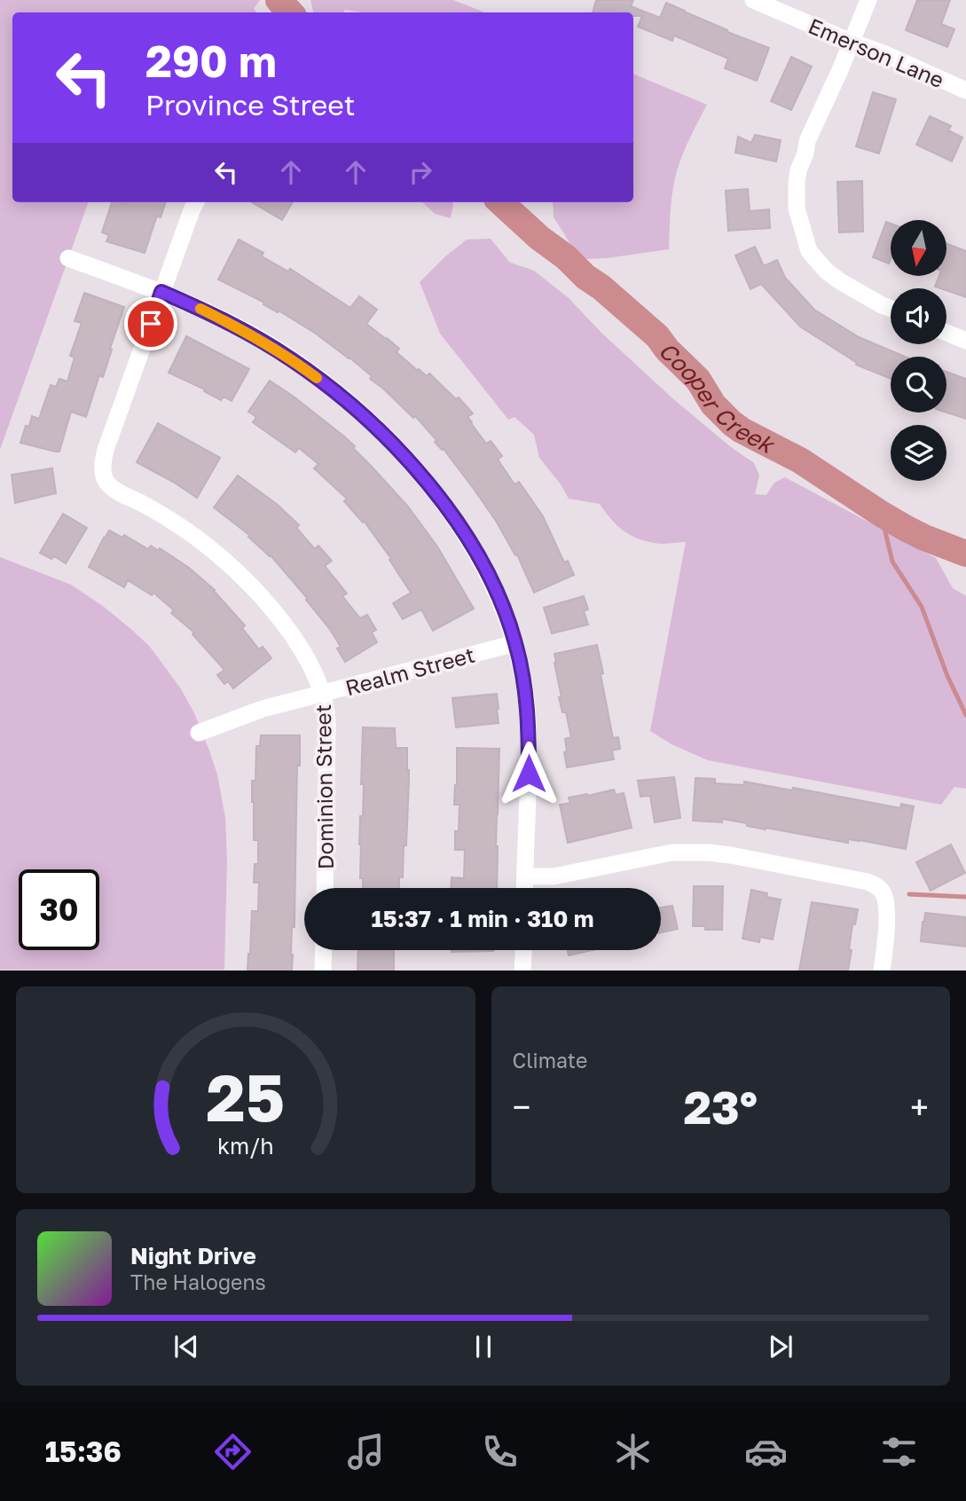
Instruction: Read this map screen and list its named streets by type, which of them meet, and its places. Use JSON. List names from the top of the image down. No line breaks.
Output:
{"streets":{"street":["Emerson Lane","Realm Street","Dominion Street"]},"crossings":[["Realm Street","Dominion Street"]],"water":["Cooper Creek"],"north":"bottom","page":{"turn":["290 m","Province Street"],"limit":"30","trip":"15:37 · 1 min · 310 m","tile":"Climate","heat":["−","23°","+"],"song":["Night Drive","The Halogens"],"tabs":"15:36","gauge":["25","km/h"]}}
